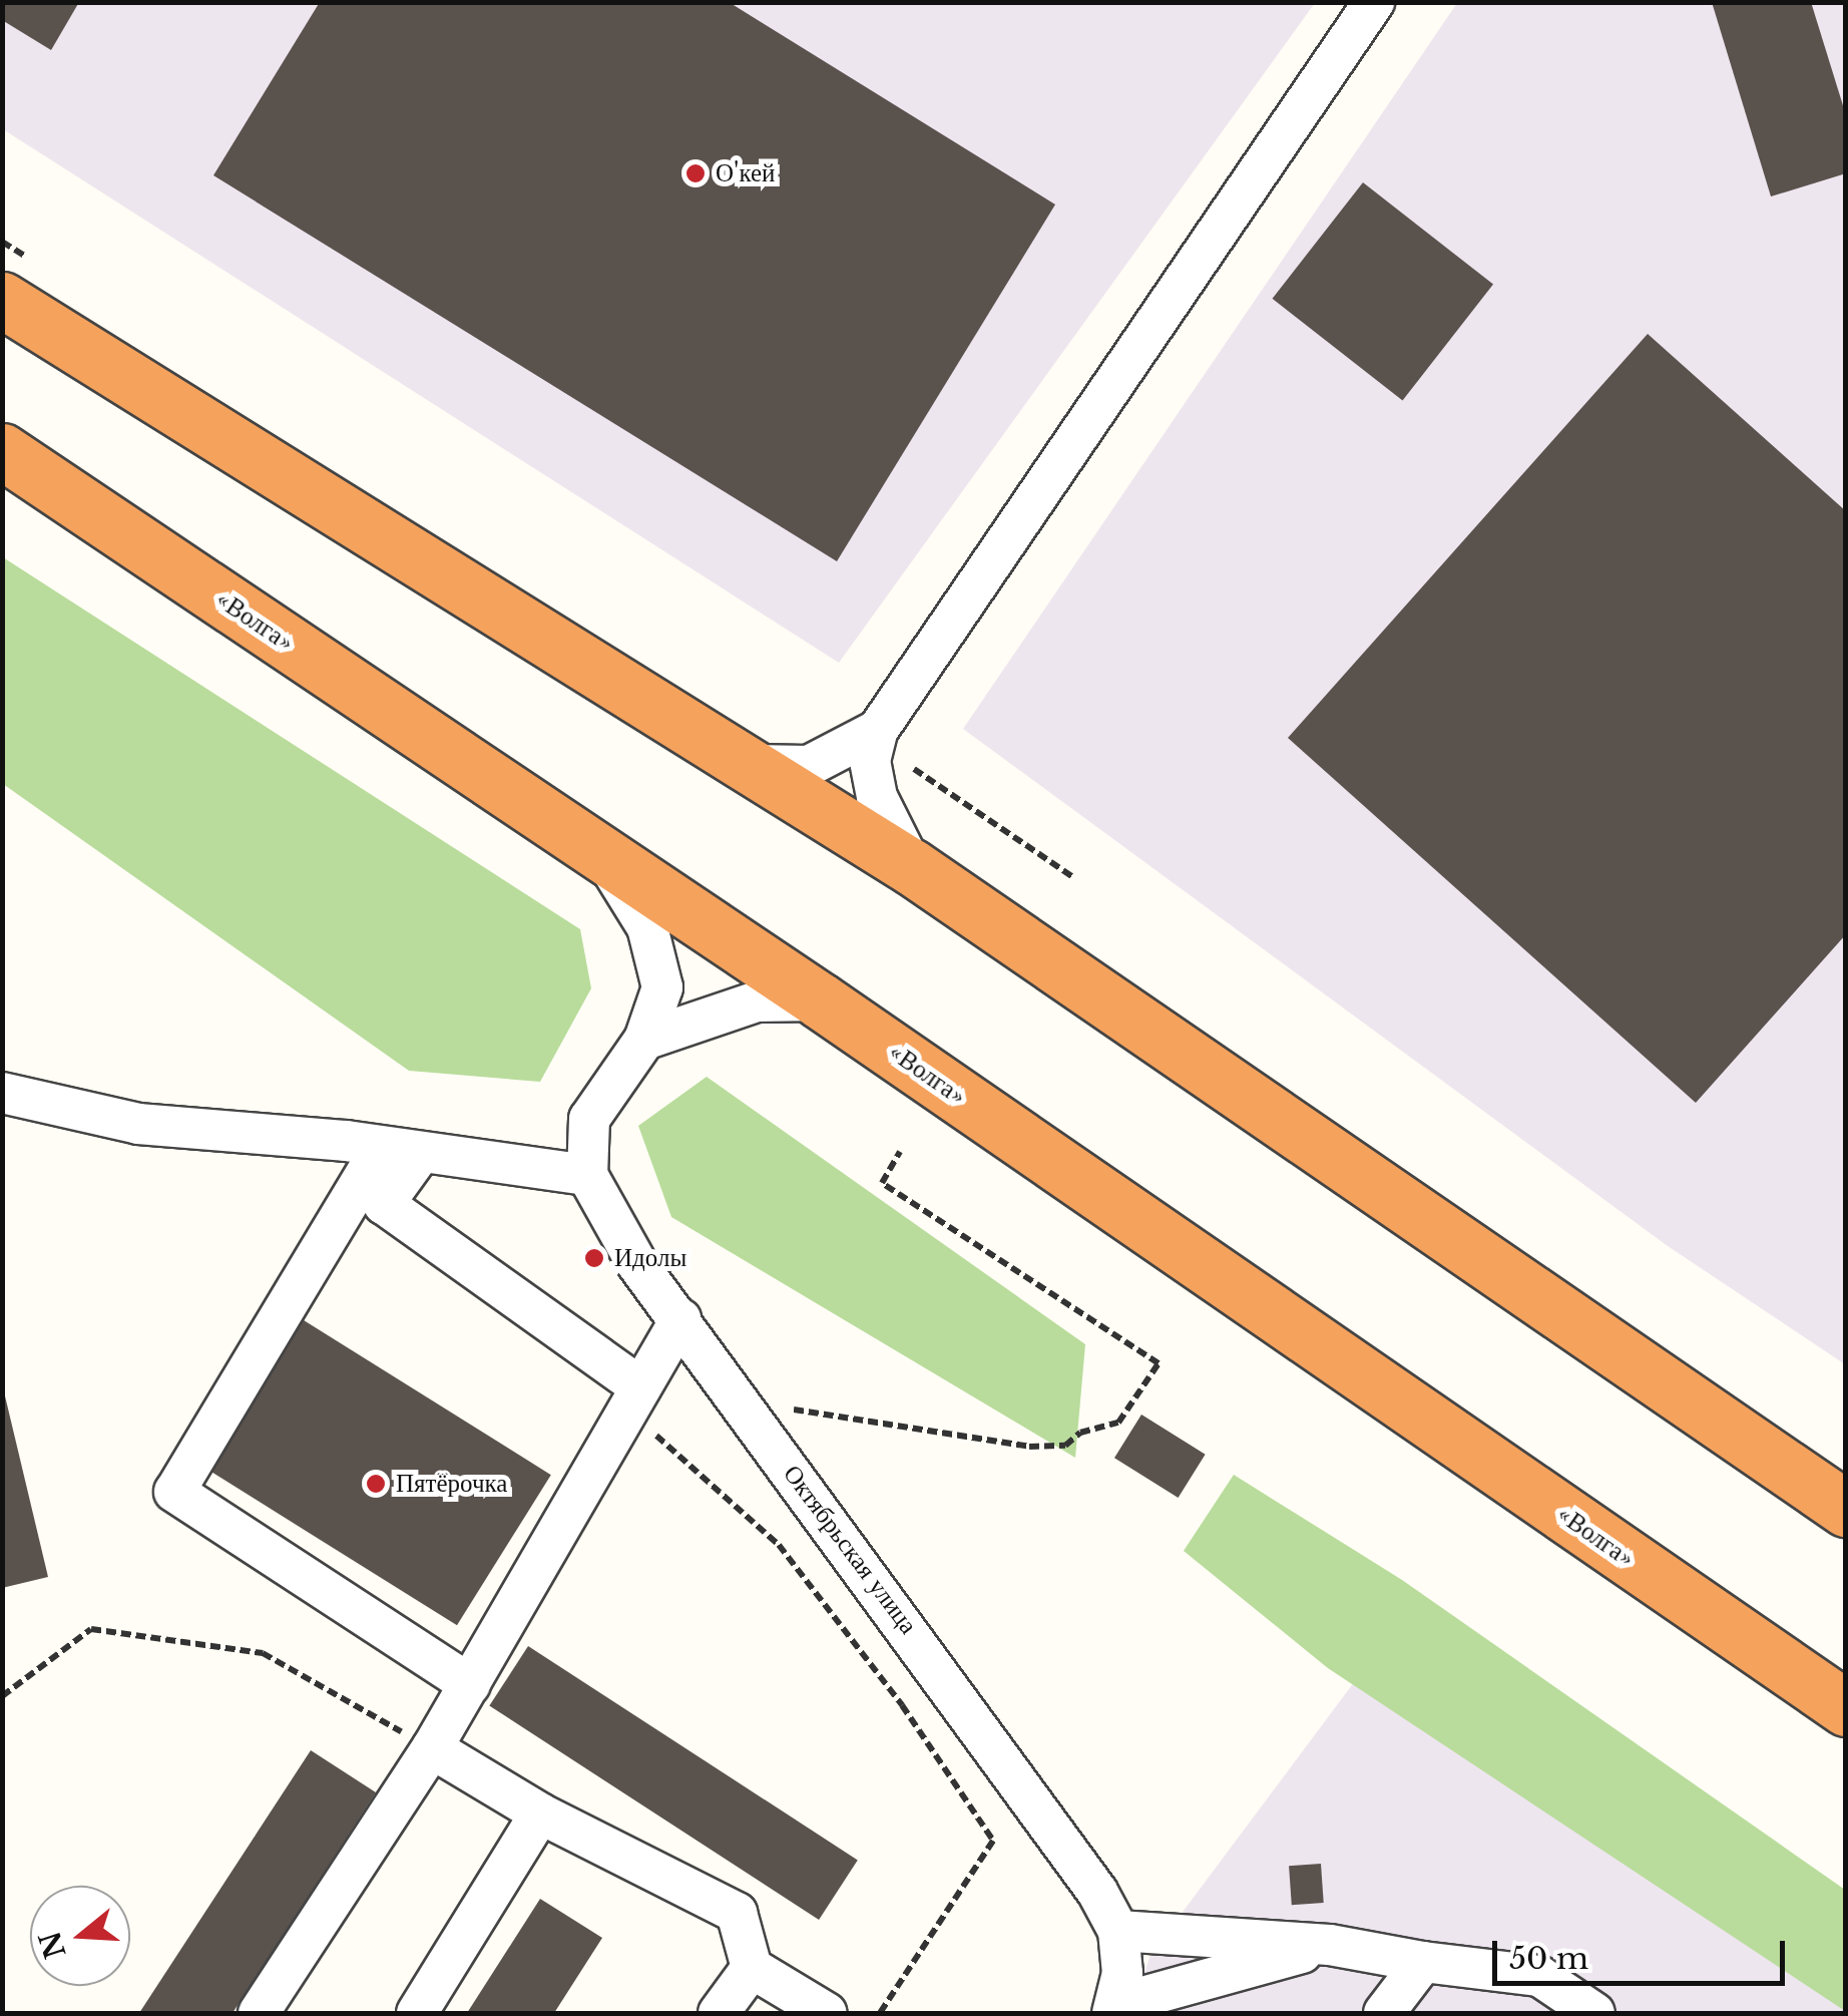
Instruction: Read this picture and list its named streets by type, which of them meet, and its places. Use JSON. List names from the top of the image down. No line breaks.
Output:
{"streets":{"highway":["«Волга»"],"street":["Октябрьская улица"]},"places":["О'кей","Идолы","Пятёрочка"],"scale_bar":"50 m","north":"left"}
